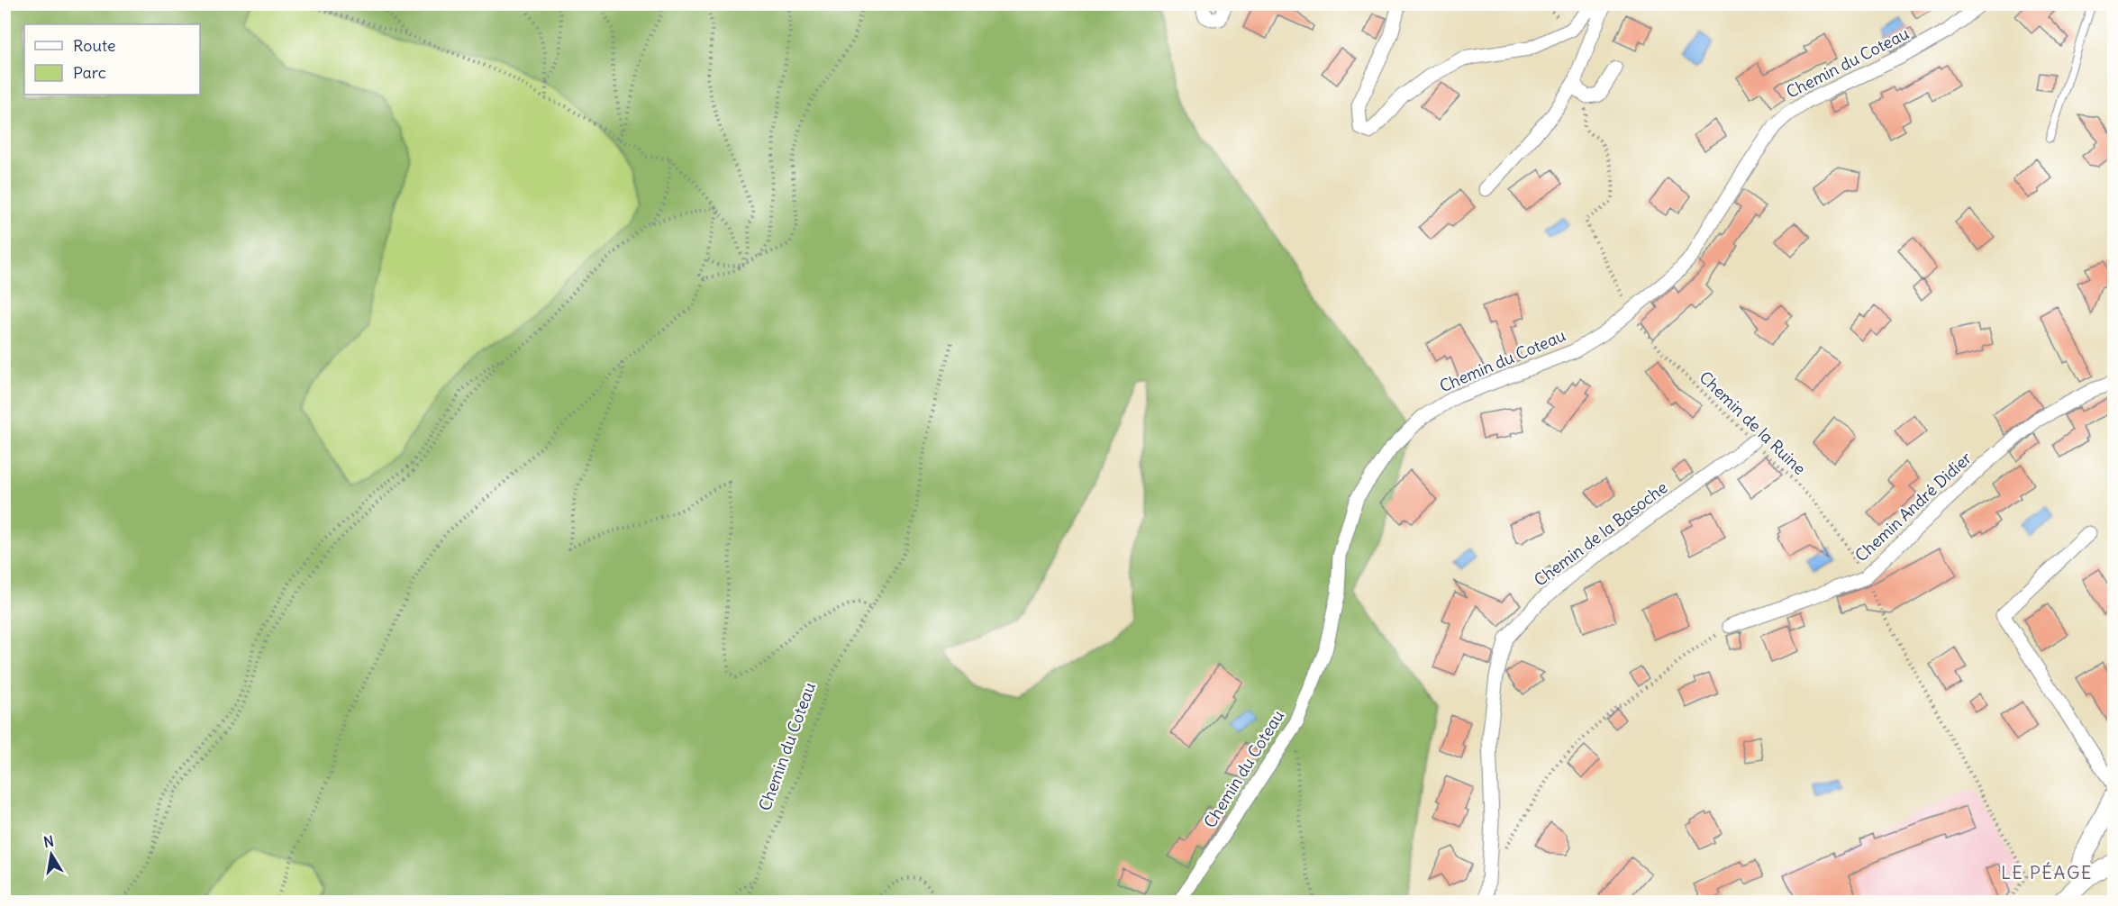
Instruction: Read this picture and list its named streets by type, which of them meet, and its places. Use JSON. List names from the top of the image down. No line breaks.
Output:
{"streets":{"street":["Chemin du Coteau","Chemin André Didier","Chemin de la Basoche"],"path":["Chemin de la Ruine"]},"crossings":[["Chemin du Coteau","Chemin de la Ruine"],["Chemin de la Ruine","Chemin André Didier"],["Chemin de la Ruine","Chemin de la Basoche"]],"districts":["LE PÉAGE"],"legend":["Route","Parc"],"north":"top"}
